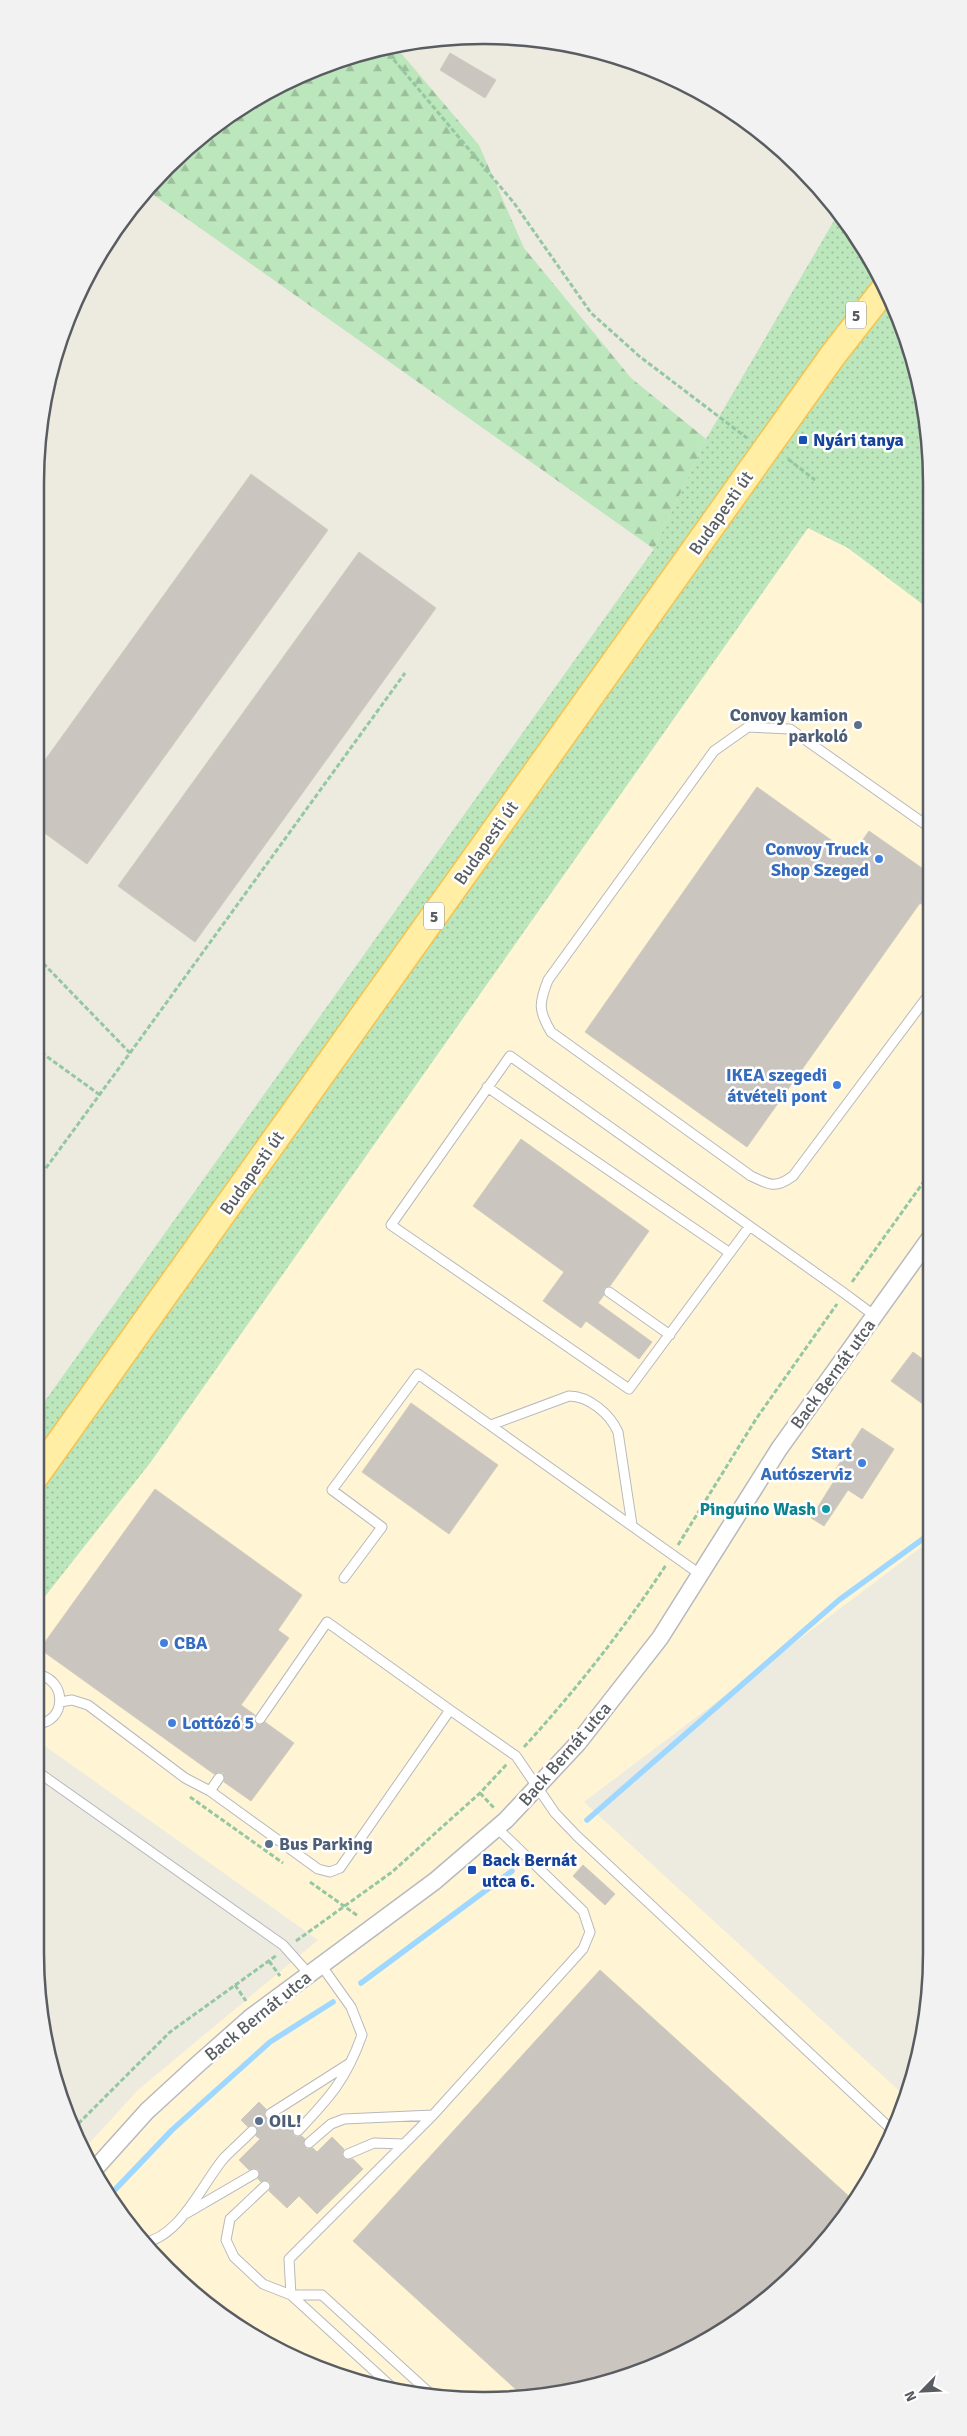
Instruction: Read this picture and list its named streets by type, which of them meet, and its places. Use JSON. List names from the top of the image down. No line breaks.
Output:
{"streets":{"main road":["5","Budapesti út"],"street":["Back Bernát utca"]},"places":{"transit":["Nyári tanya","Back Bernát utca 6."],"other":["Convoy kamion parkoló","Convoy Truck Shop Szeged","IKEA szegedi átvételi pont","Start Autószerviz","Pinguino Wash","CBA","Lottózó 5","Bus Parking","OIL!"]},"north":"bottom left"}
